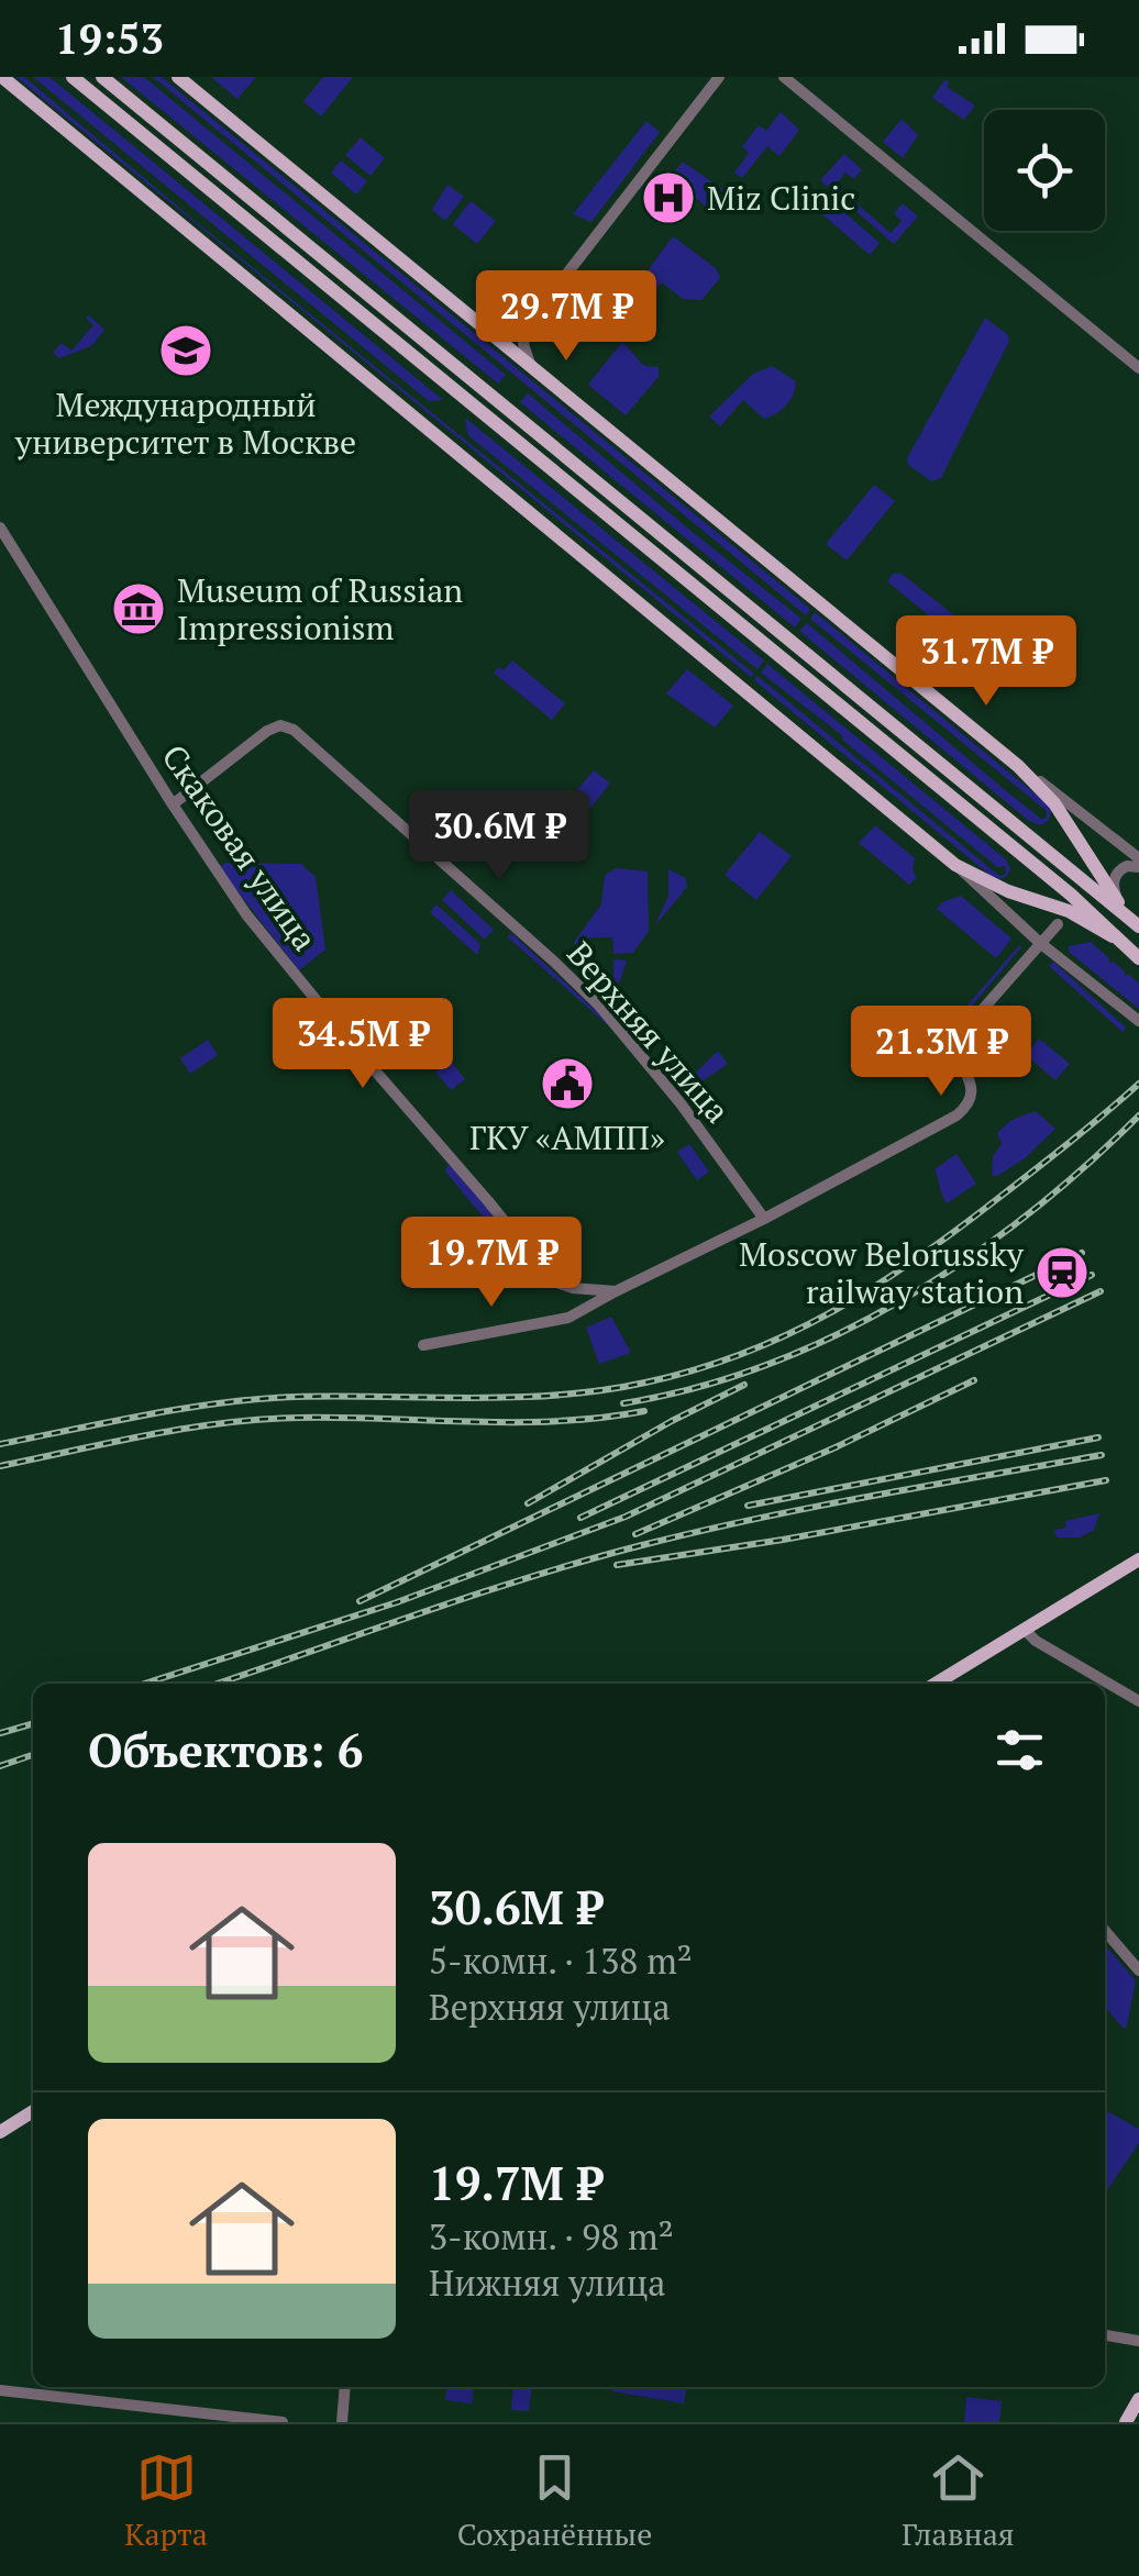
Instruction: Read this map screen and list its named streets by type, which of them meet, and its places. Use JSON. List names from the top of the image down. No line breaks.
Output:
{"streets":{"street":["Скаковая улица","Верхняя улица"]},"crossings":[["Скаковая улица","Верхняя улица"]],"places":{"hospital":["Miz Clinic"],"school or university":["Международный университет в Москве"],"museum":["Museum of Russian Impressionism"],"public building":["ГКУ «АМПП»"],"station":["Moscow Belorussky railway station"]},"page":{"status":"19:53","price":["29.7M ₽","31.7M ₽","30.6M ₽","34.5M ₽","21.3M ₽","19.7M ₽"],"heading":"Объектов: 6","list":[{"name":"30.6M ₽","note":"5-комн. · 138 m² · Верхняя улица"},{"name":"19.7M ₽","note":"3-комн. · 98 m² · Нижняя улица"}],"tabs":["Карта","Сохранённые","Главная"]}}
